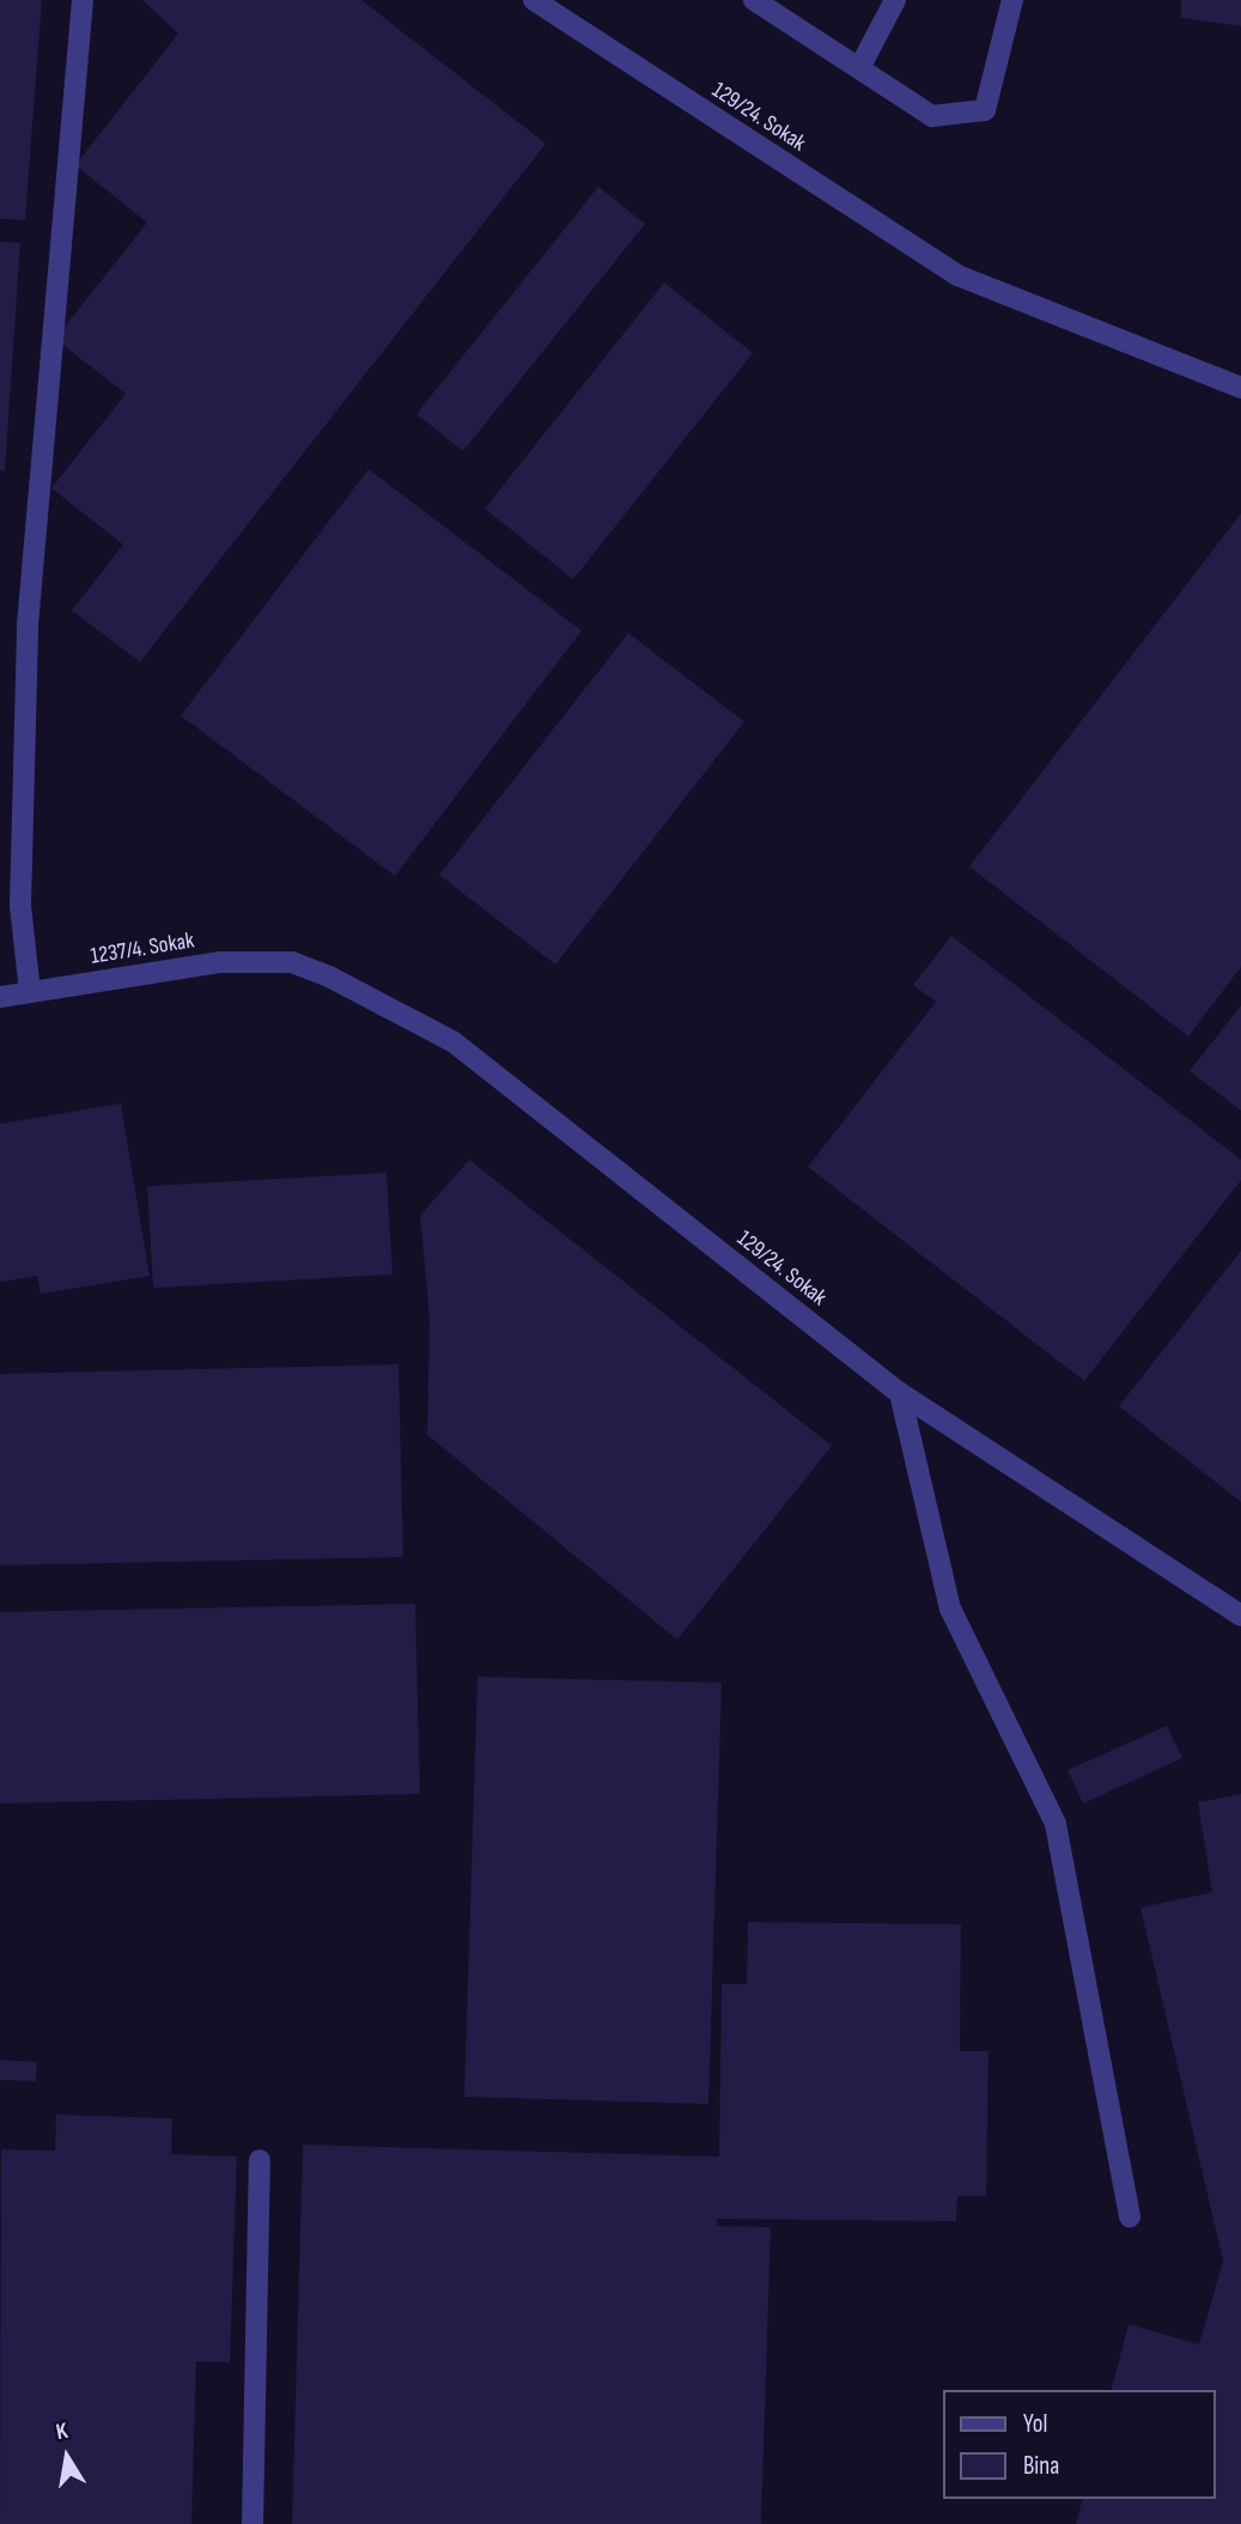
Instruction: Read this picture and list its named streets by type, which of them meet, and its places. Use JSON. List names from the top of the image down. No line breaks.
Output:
{"streets":{"street":["129/24. Sokak","1237/4. Sokak"]},"crossings":[["129/24. Sokak","1237/4. Sokak"]],"legend":["Yol","Bina"],"north":"top"}
